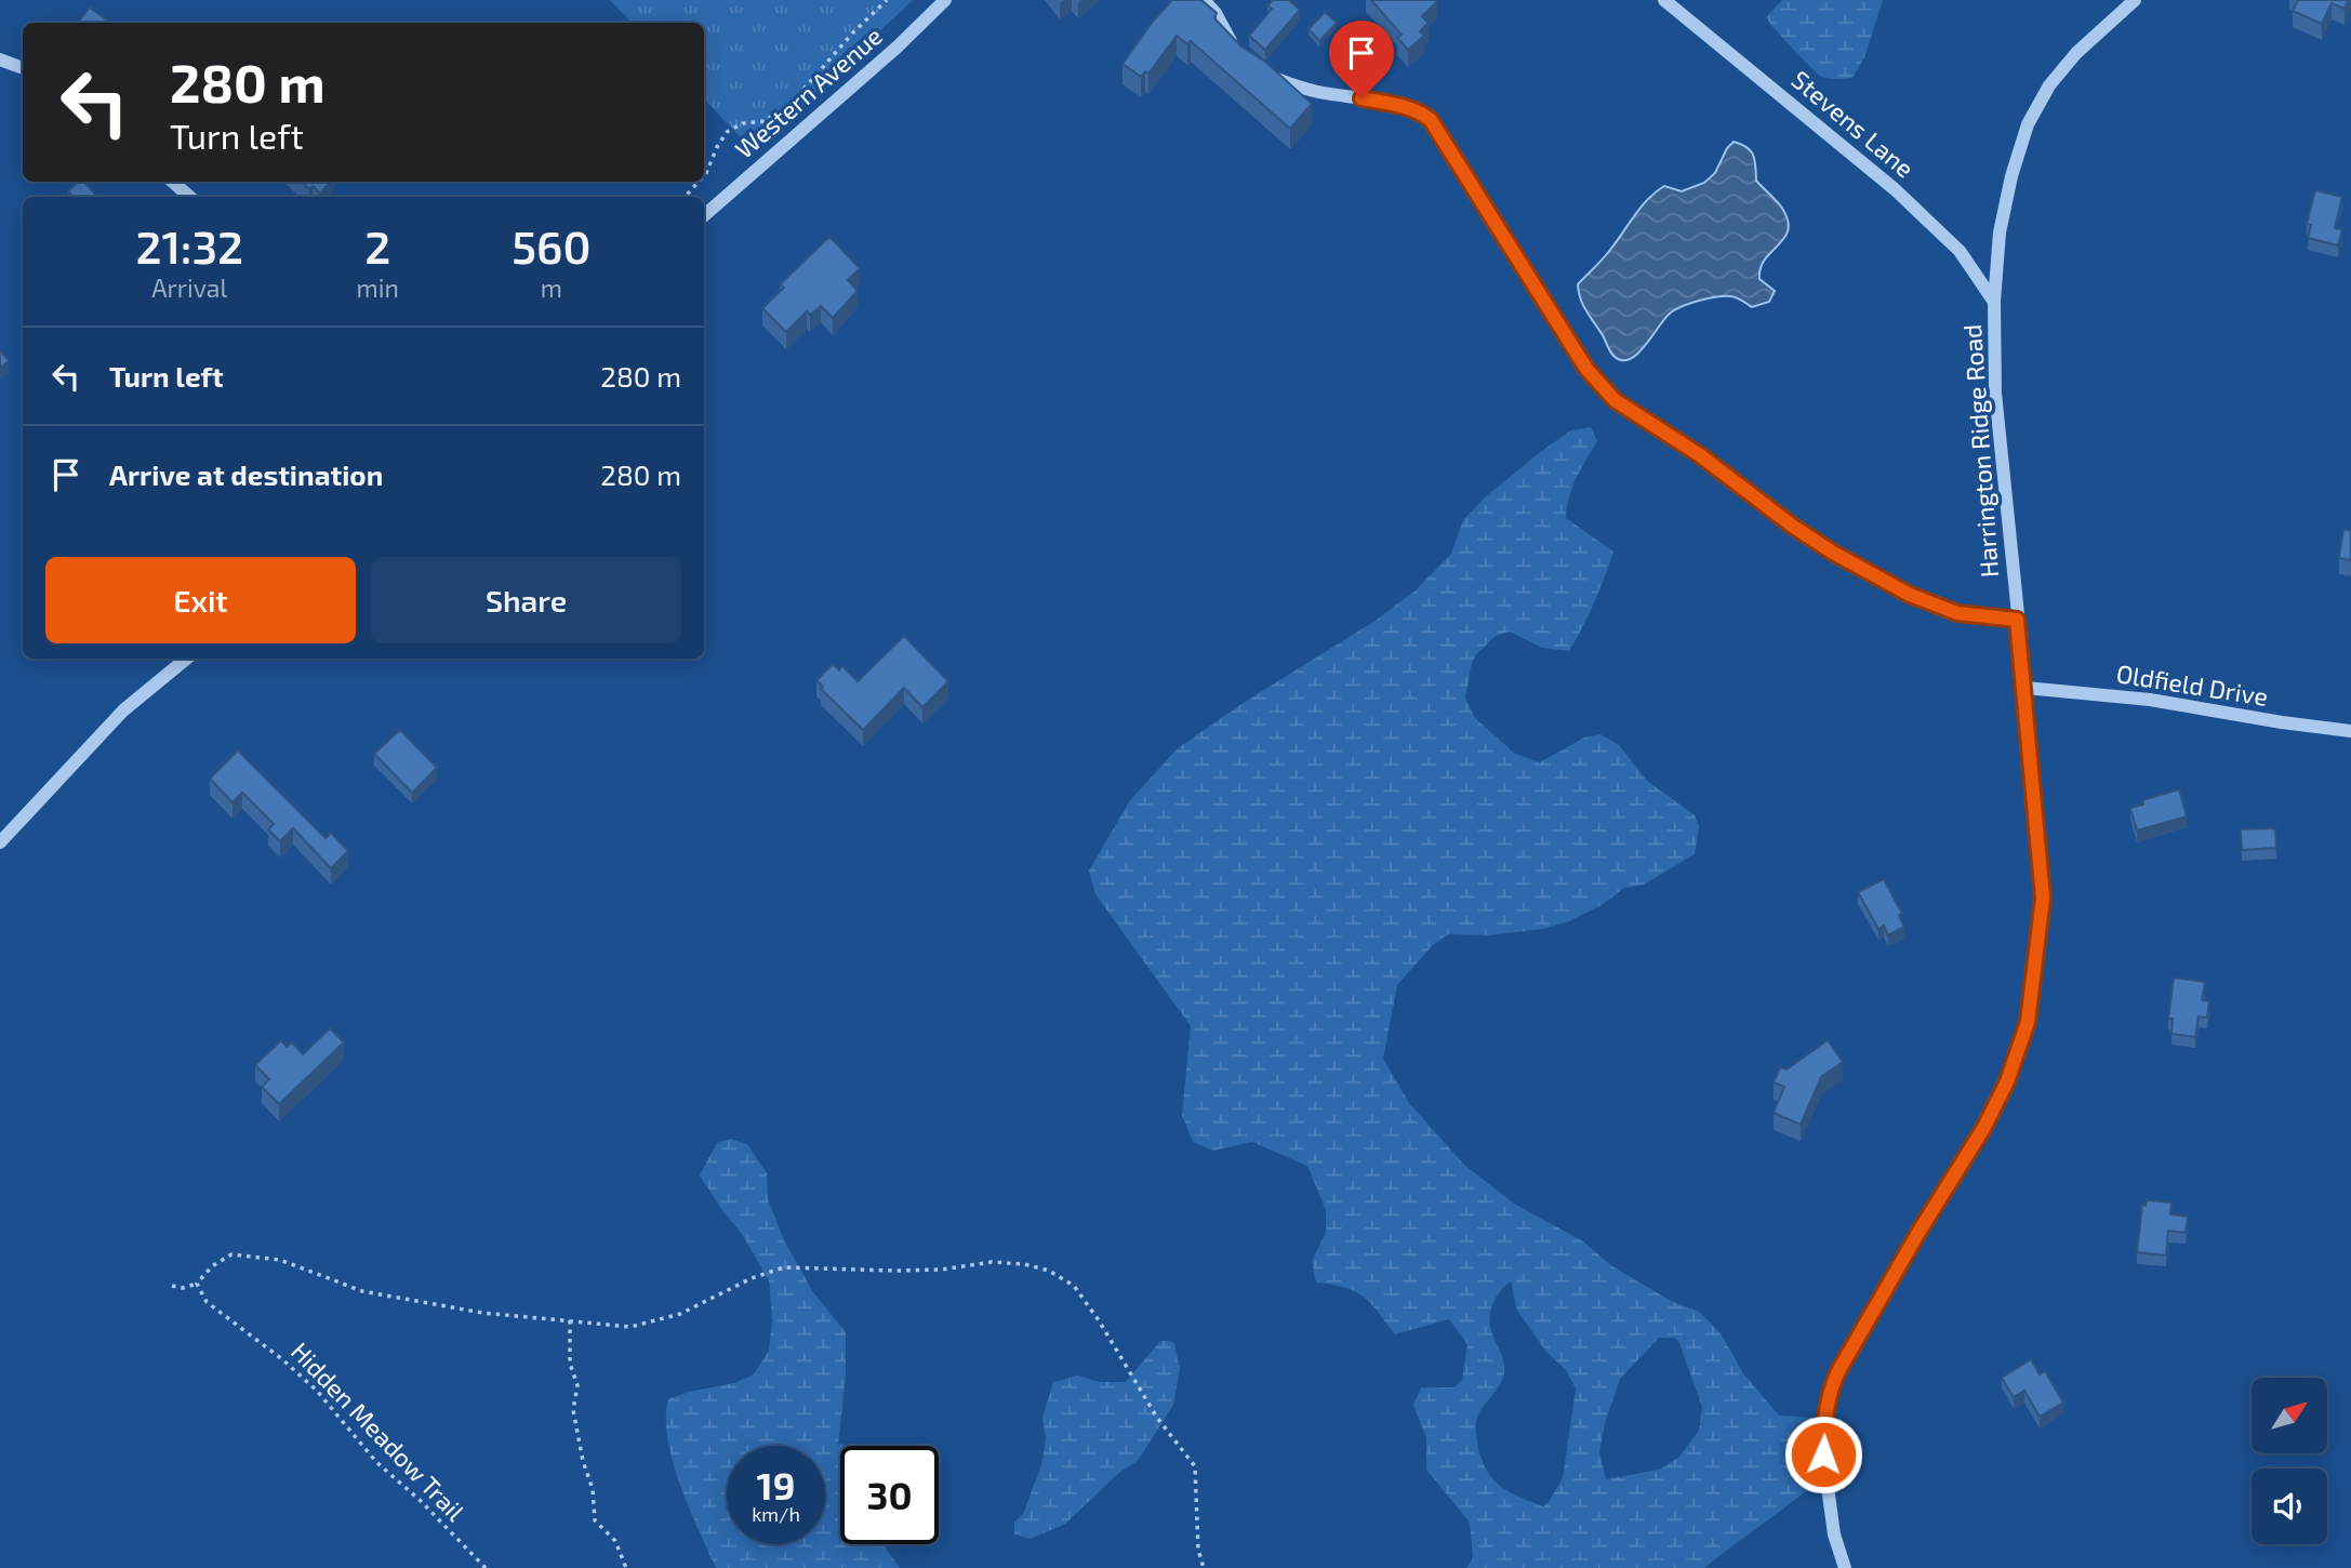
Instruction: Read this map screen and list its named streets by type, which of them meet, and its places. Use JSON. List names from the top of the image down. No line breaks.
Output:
{"streets":{"street":["Western Avenue","Stevens Lane","Harrington Ridge Road","Oldfield Drive"],"path":["Hidden Meadow Trail"]},"crossings":[["Stevens Lane","Harrington Ridge Road"],["Harrington Ridge Road","Oldfield Drive"]],"north":"top right","page":{"turn":["280 m","Turn left"],"eta":["21:32","Arrival","2","min","560","m"],"list":[{"name":"Turn left","value":"280 m"},{"name":"Arrive at destination","value":"280 m"}],"buttons":["Exit","Share"],"speed":"19 km/h","limit":"30"}}
